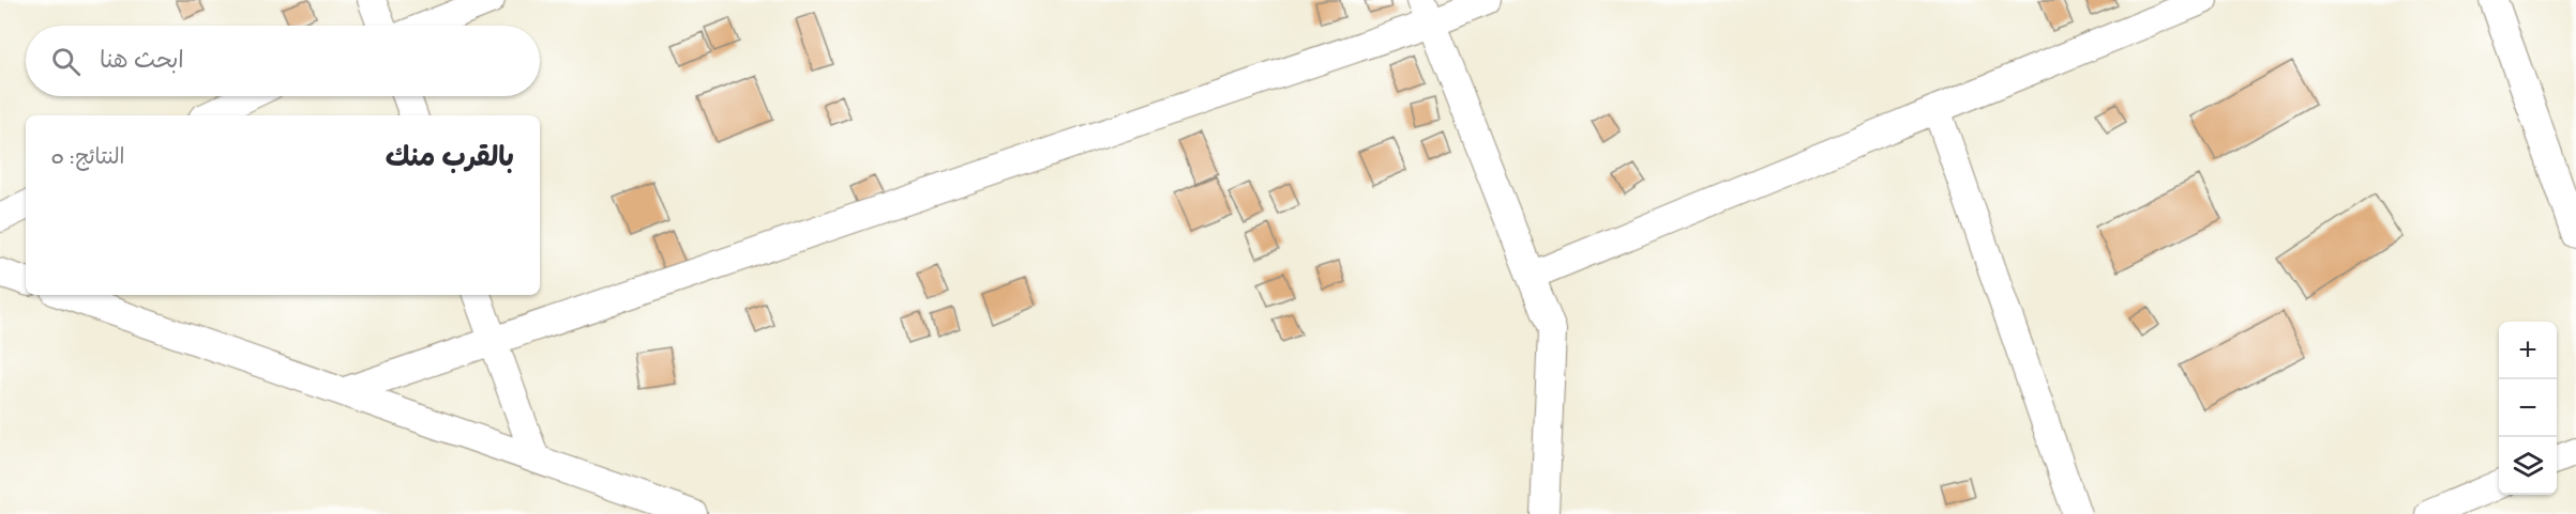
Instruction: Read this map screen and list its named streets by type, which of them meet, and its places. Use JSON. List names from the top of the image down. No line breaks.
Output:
{"page":{"search":"ابحث هنا","heading":["بالقرب منك","النتائج: 0"],"map_buttons":["+","−"]}}
